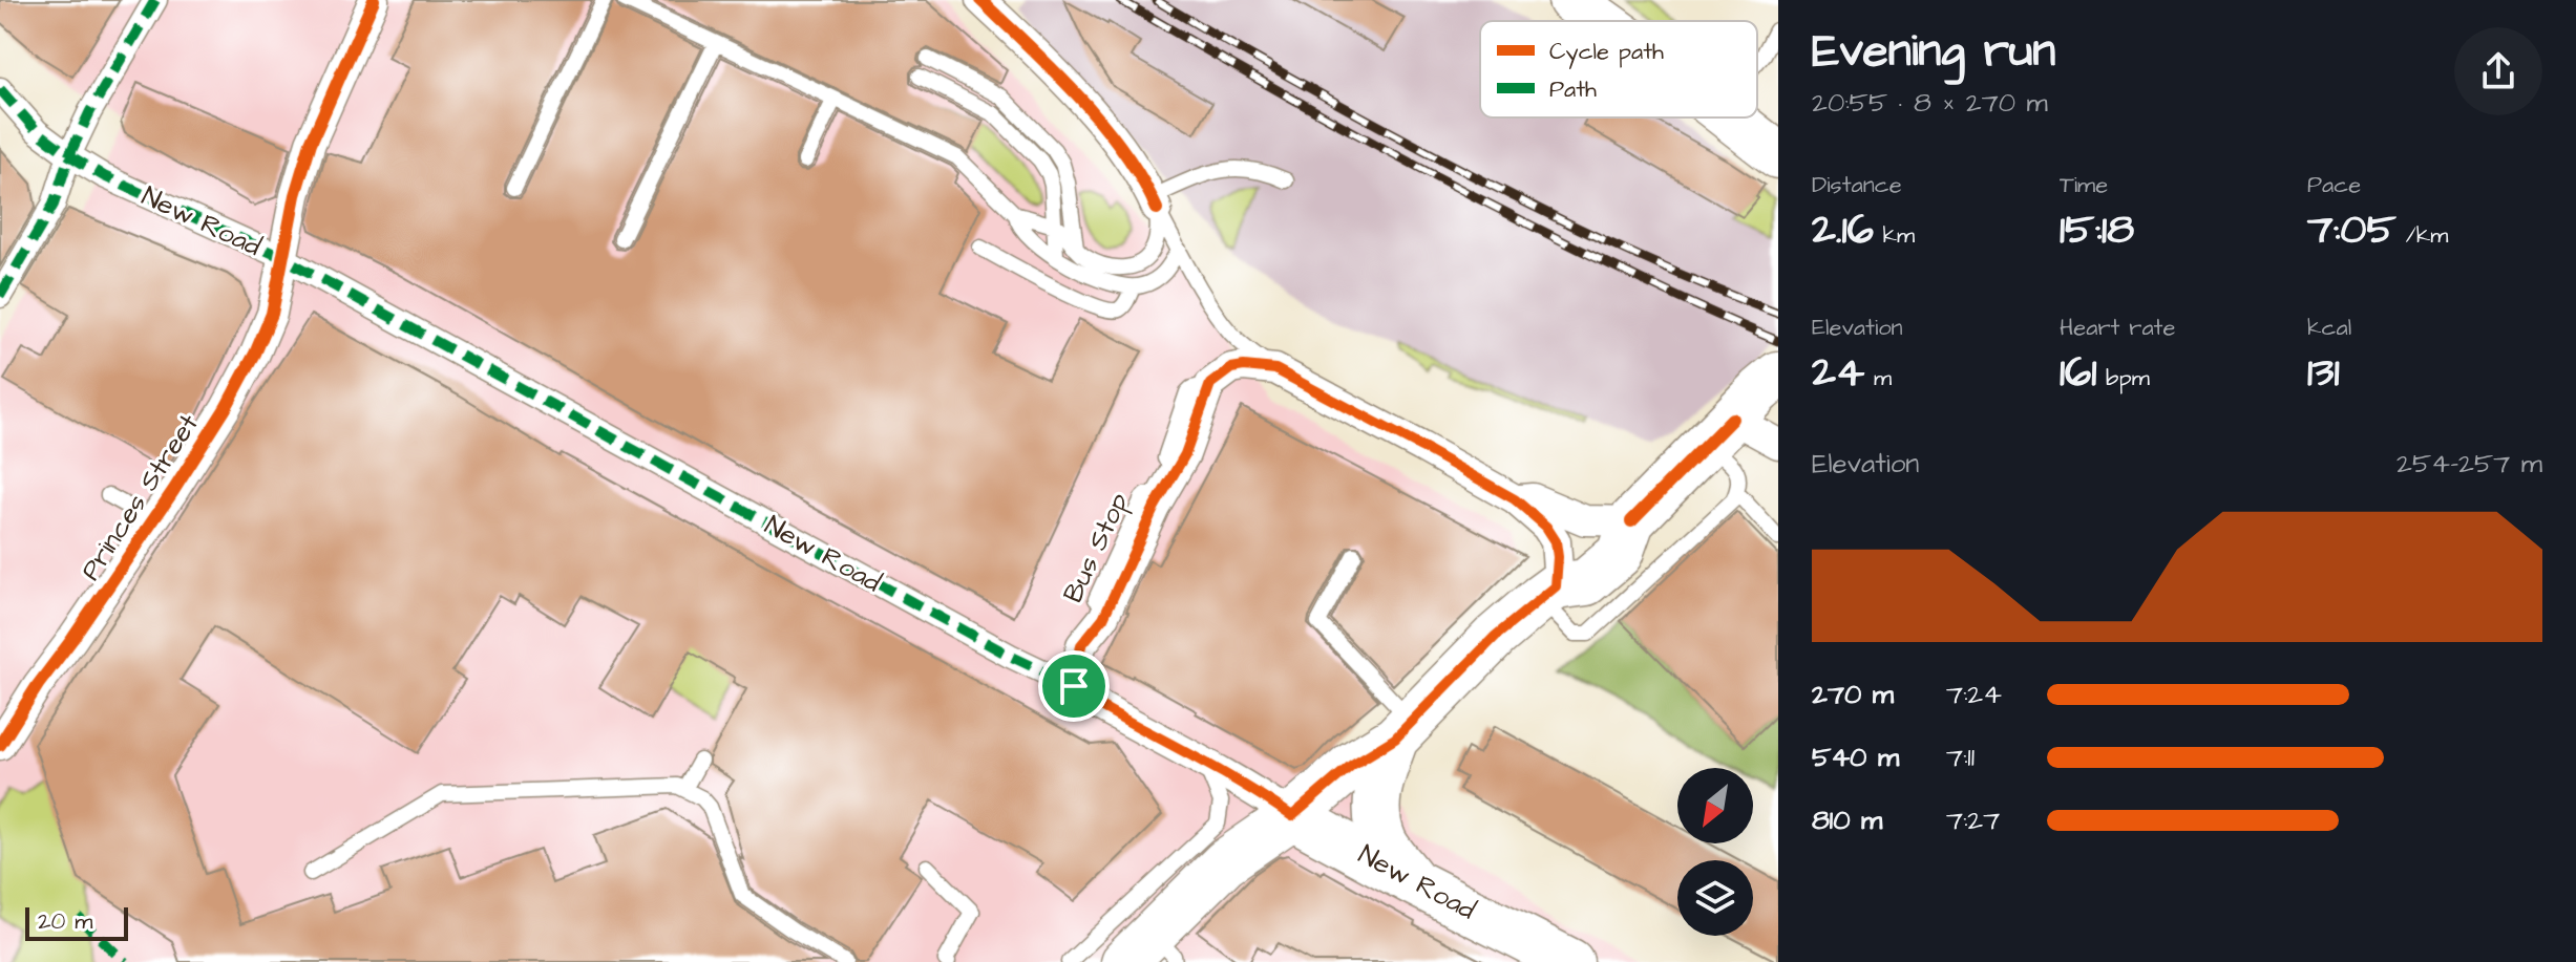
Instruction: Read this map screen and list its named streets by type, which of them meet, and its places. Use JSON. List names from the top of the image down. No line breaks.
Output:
{"streets":{"main road":["New Road"],"street":["Princes Street"]},"crossings":[["New Road","Princes Street"]],"legend":["Cycle path","Path"],"scale_bar":"20 m","north":"bottom left","page":{"heading":["Evening run","20:55 · 8 × 270 m"],"stats":[["Distance","2.16 km"],["Time","15:18"],["Pace","7:05 /km"],["Elevation","24 m"],["Heart rate","161 bpm"],["kcal","131"]],"chart":["Elevation","254–257 m"],"list":[{"name":"270 m","note":"7:24"},{"name":"540 m","note":"7:11"},{"name":"810 m","note":"7:27"}],"scale":"20 m"}}
